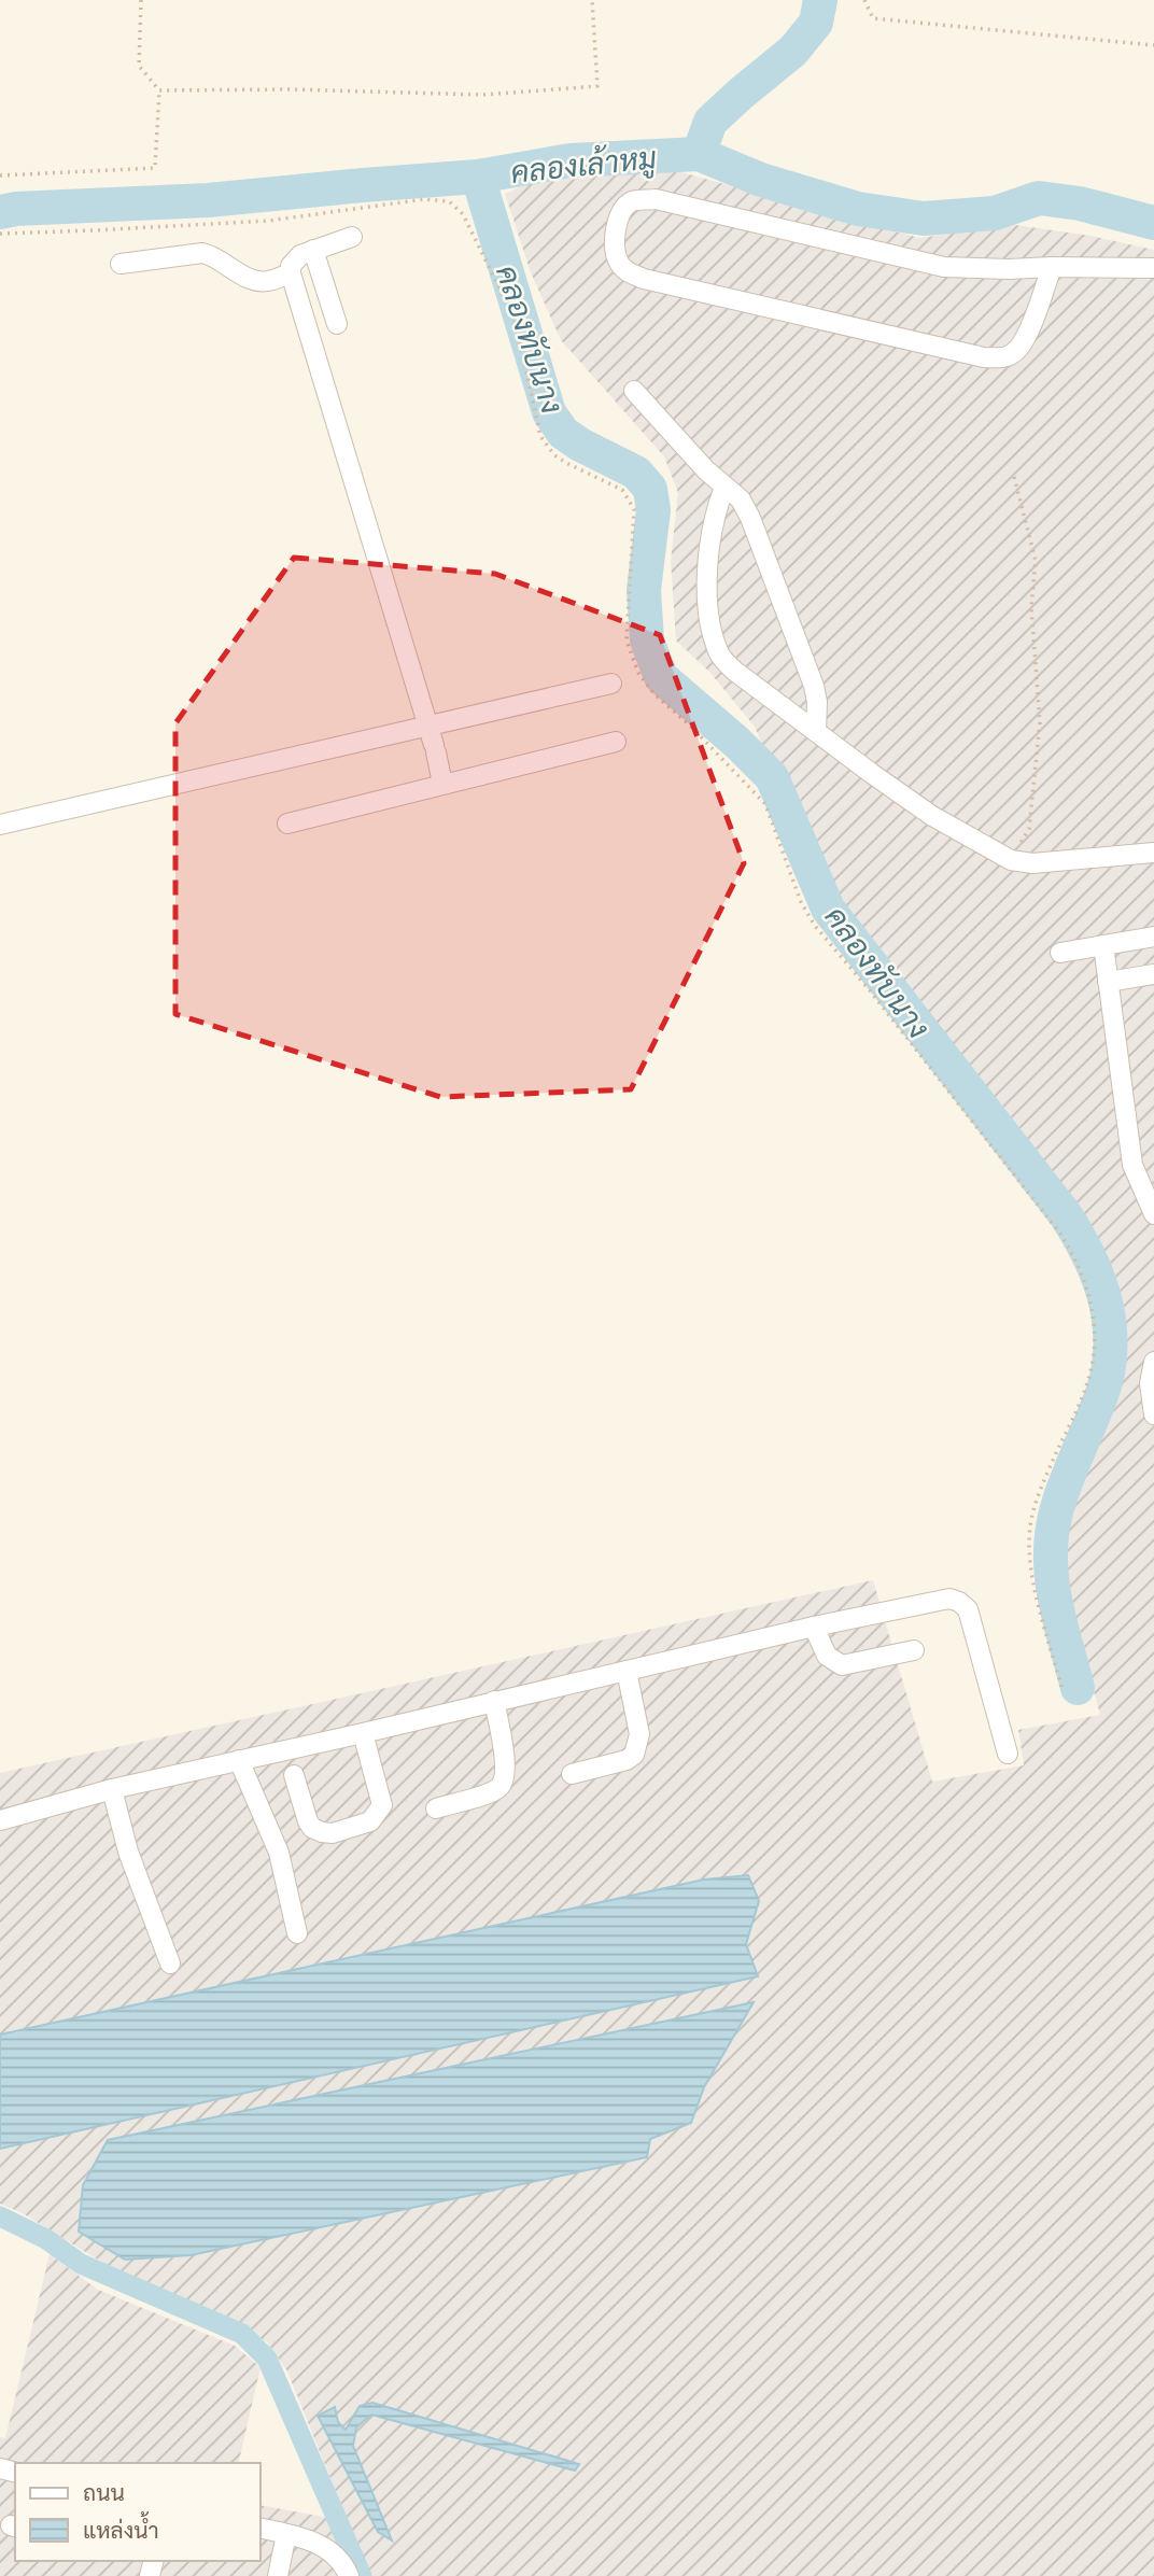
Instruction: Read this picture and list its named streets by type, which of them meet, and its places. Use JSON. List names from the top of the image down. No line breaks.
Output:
{"water":["คลองเล้าหมู","คลองทับนาง"],"legend":["ถนน","แหล่งน้ำ"]}
